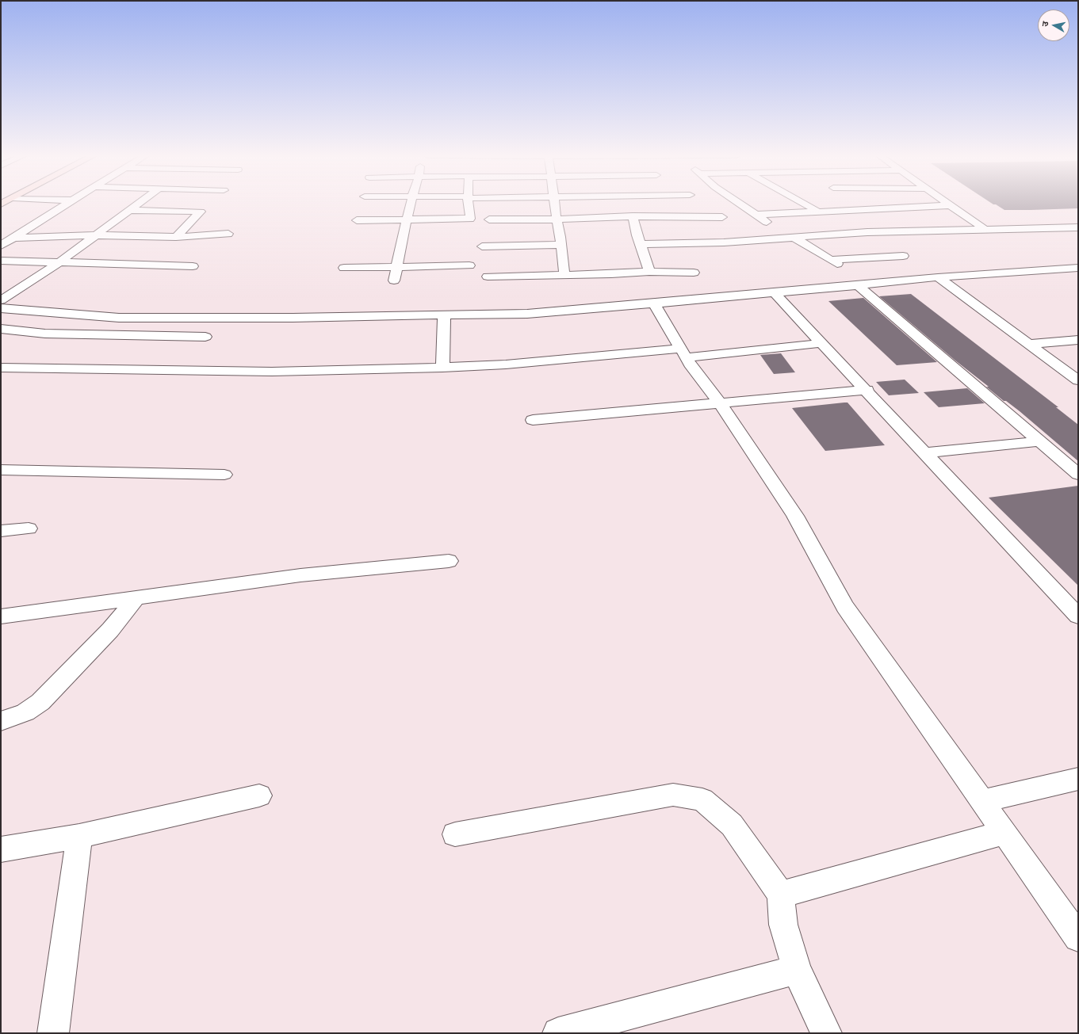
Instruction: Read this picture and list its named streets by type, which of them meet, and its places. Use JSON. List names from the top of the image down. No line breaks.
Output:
{"north":"left"}
